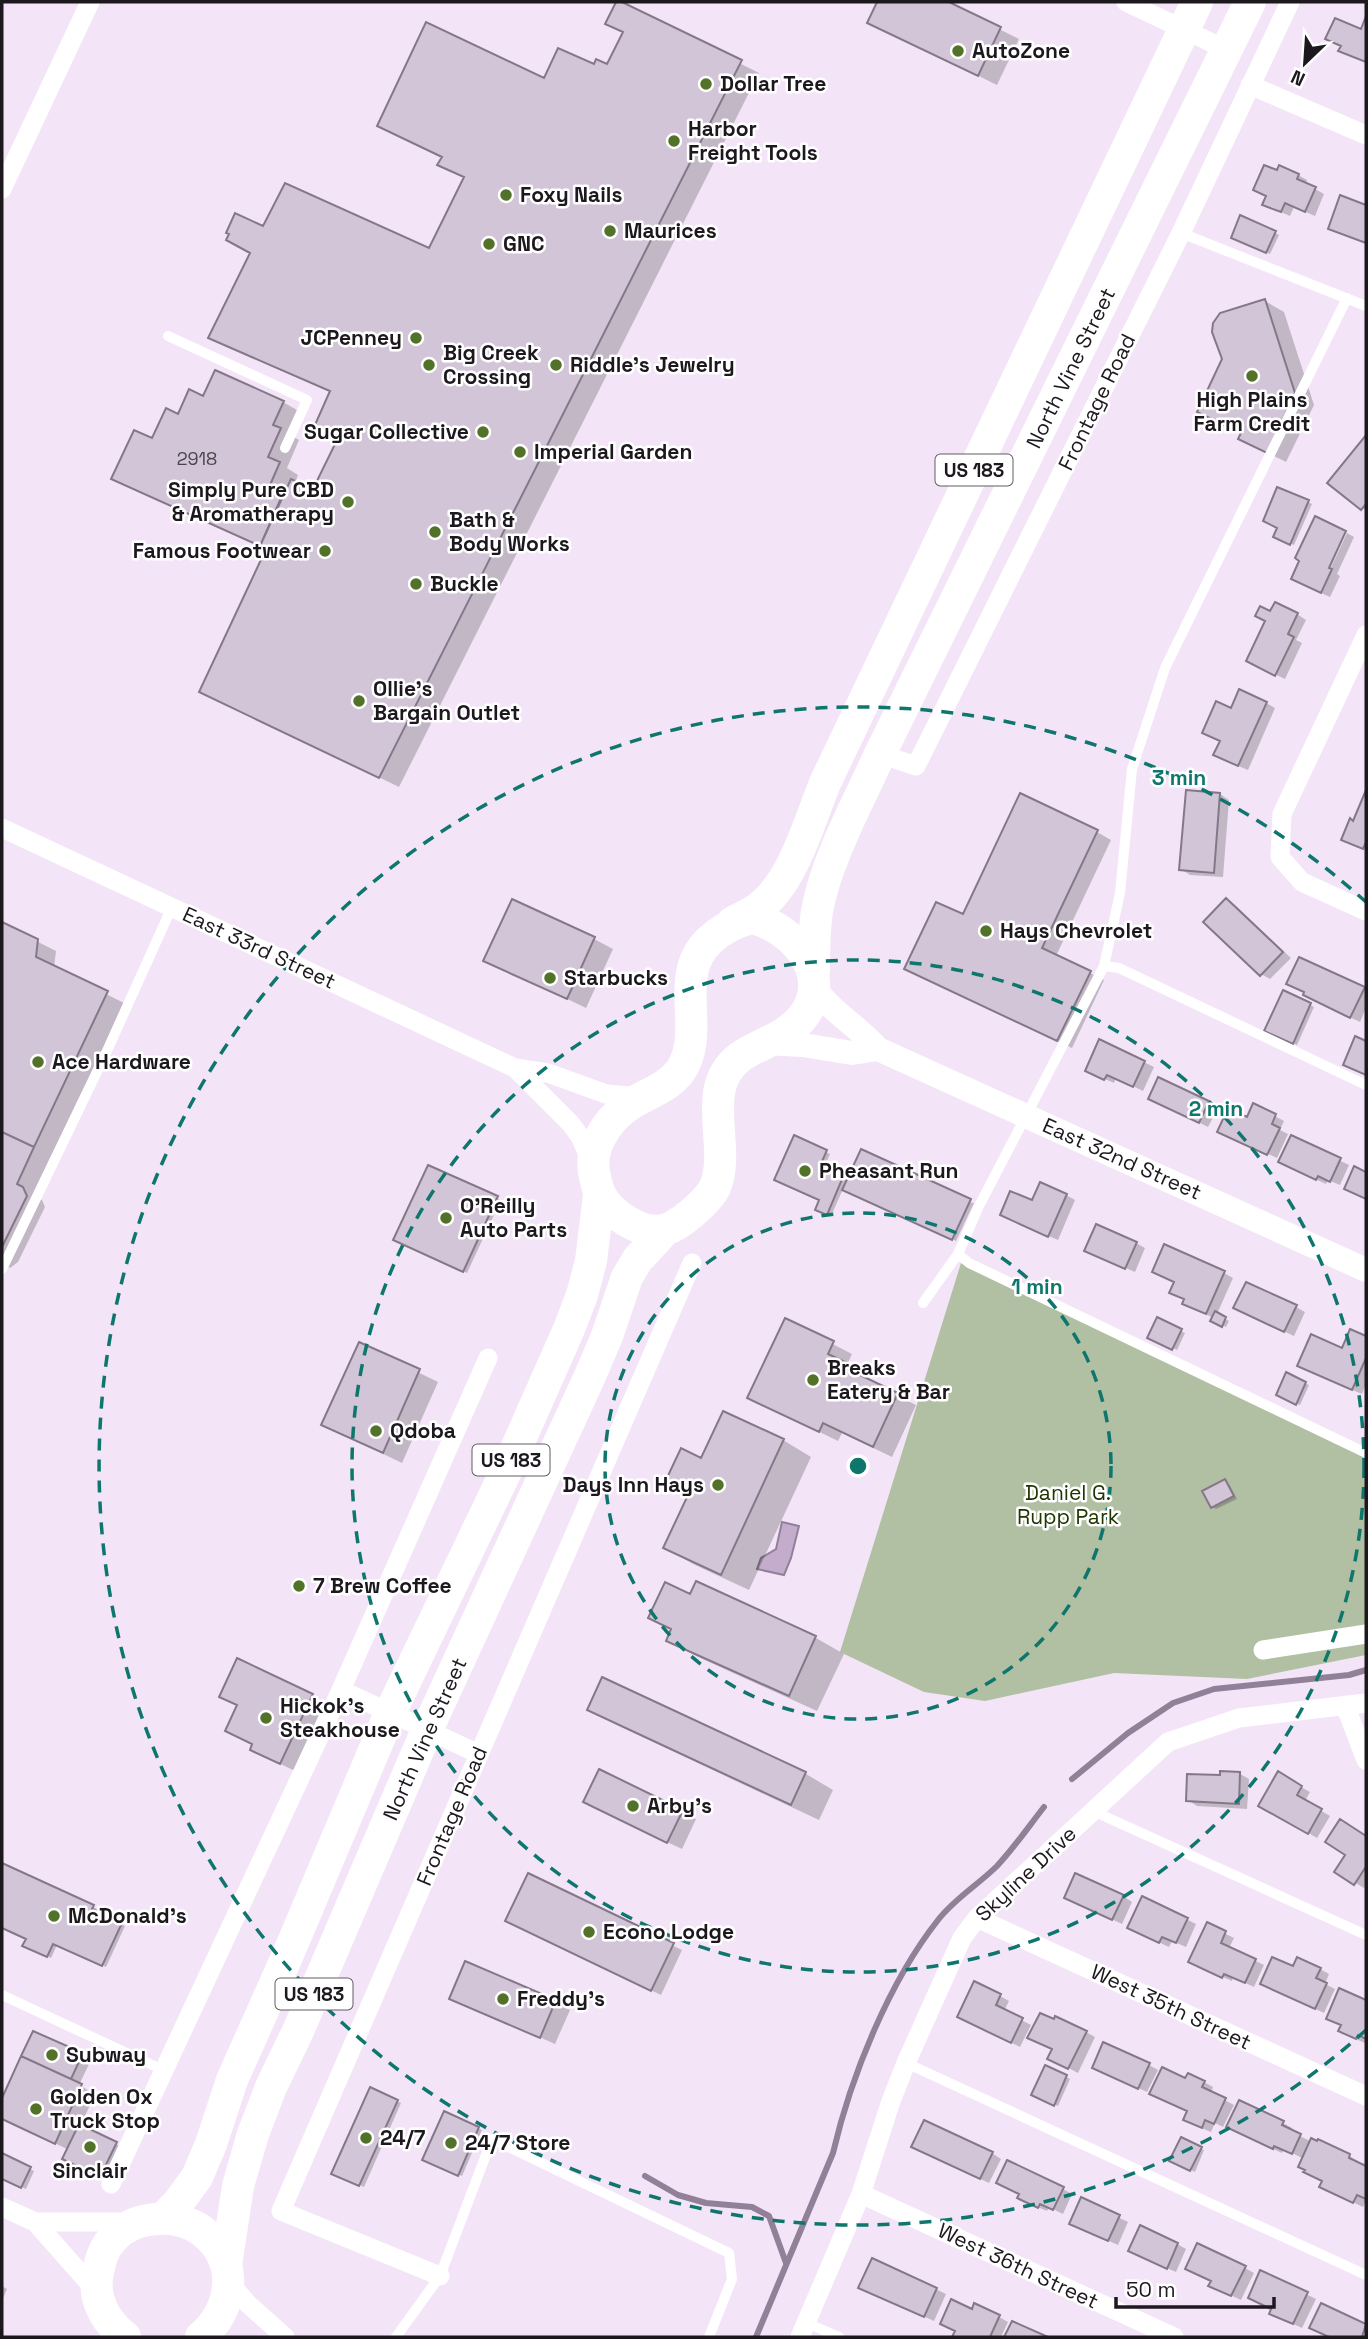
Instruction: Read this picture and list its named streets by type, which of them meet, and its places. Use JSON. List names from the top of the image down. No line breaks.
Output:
{"streets":{"main road":["North Vine Street","US 183"],"street":["Frontage Road","East 33rd Street","East 32nd Street","Skyline Drive","West 35th Street","West 36th Street"]},"crossings":[["North Vine Street","Frontage Road"],["North Vine Street","East 33rd Street"],["North Vine Street","East 32nd Street"],["Skyline Drive","West 35th Street"],["Skyline Drive","West 36th Street"]],"parks":["Daniel G. Rupp Park"],"places":["AutoZone","Dollar Tree","Harbor Freight Tools","Foxy Nails","Maurices","GNC","JCPenney","Big Creek Crossing","Riddle's Jewelry","High Plains Farm Credit","Sugar Collective","Imperial Garden","Simply Pure CBD & Aromatherapy","Bath & Body Works","Famous Footwear","Buckle","Ollie's Bargain Outlet","Hays Chevrolet","Starbucks","Ace Hardware","Pheasant Run","O'Reilly Auto Parts","Breaks Eatery & Bar","Qdoba","Days Inn Hays","7 Brew Coffee","Hickok's Steakhouse","Arby's","McDonald's","Econo Lodge","Freddy's","Subway","Golden Ox Truck Stop","24/7","24/7 Store","Sinclair"],"house_numbers":["2918"],"scale_bar":"50 m","north":"bottom left","rings":["3 min","2 min","1 min"]}
